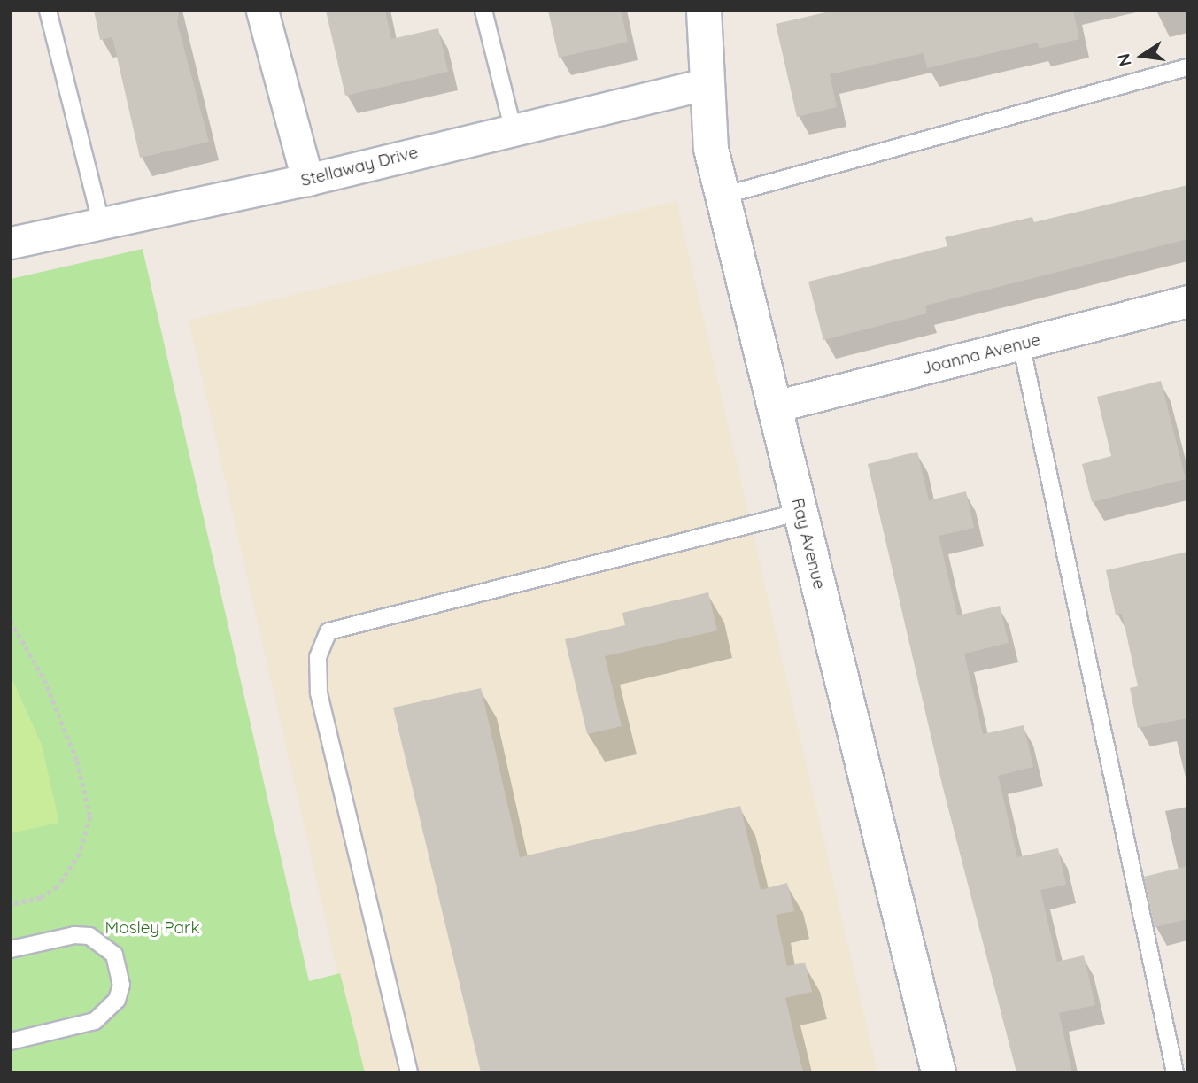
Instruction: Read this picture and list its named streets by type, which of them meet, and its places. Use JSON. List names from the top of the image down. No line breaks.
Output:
{"streets":{"street":["Stellaway Drive","Joanna Avenue","Ray Avenue"]},"crossings":[["Stellaway Drive","Ray Avenue"],["Joanna Avenue","Ray Avenue"]],"parks":["Mosley Park"],"north":"left"}
